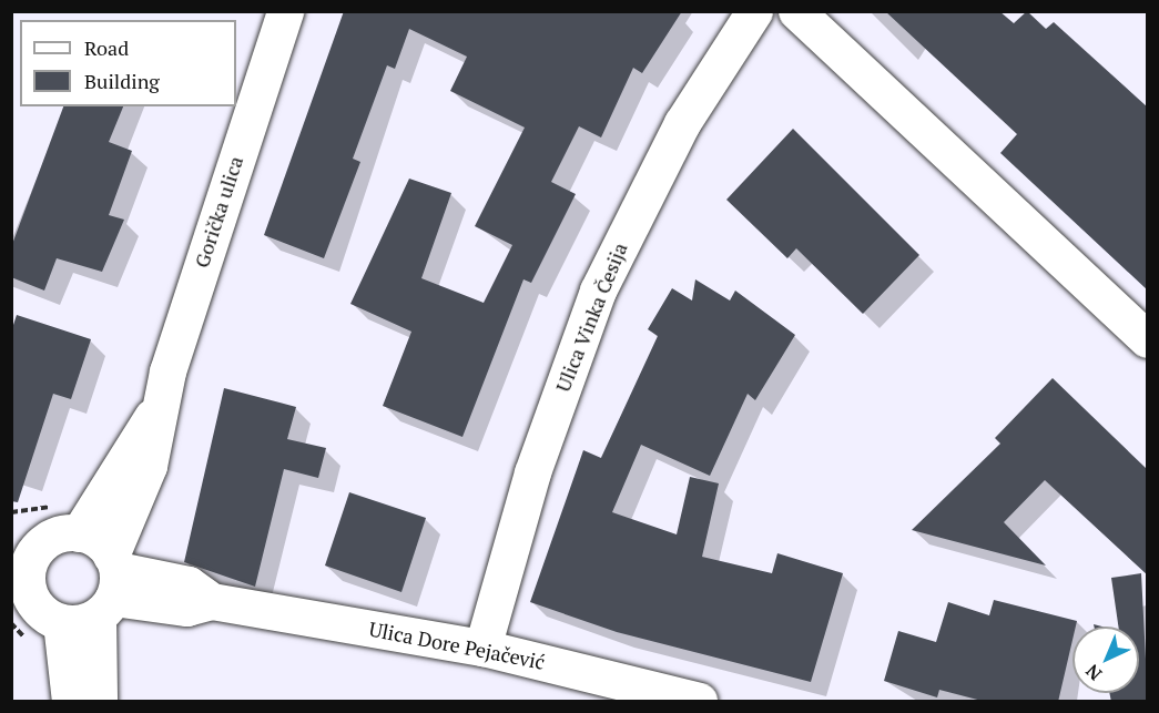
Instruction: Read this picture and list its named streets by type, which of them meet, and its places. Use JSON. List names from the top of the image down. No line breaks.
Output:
{"streets":{"street":["Gorička ulica","Ulica Vinka Česija","Ulica Dore Pejačević"]},"crossings":[["Gorička ulica","Ulica Dore Pejačević"],["Ulica Vinka Česija","Ulica Dore Pejačević"]],"legend":["Road","Building"],"north":"bottom left"}
